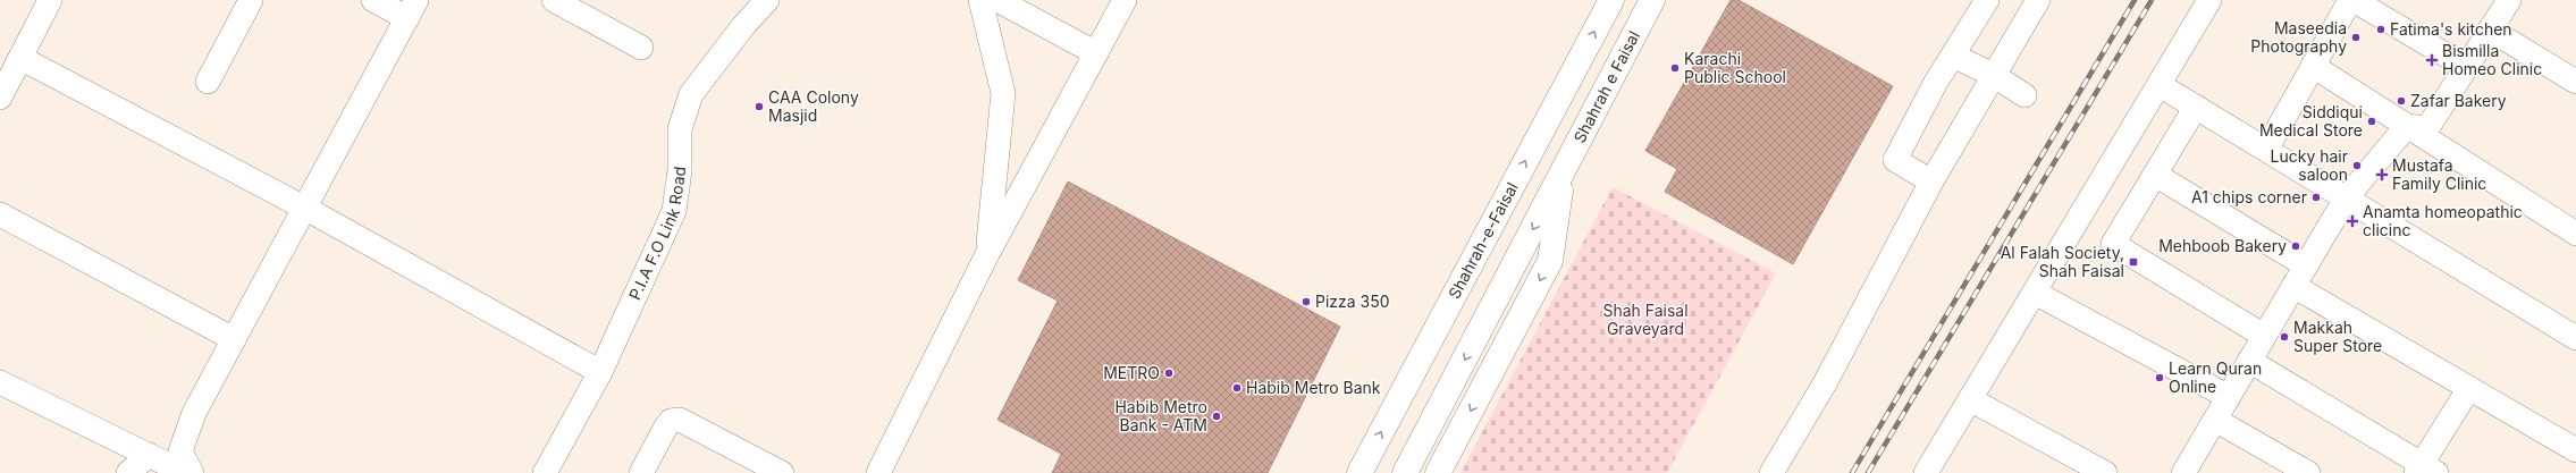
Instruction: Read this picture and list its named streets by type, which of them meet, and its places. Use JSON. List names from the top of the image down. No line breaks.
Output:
{"streets":{"highway":["Shahrah e Faisal","Shahrah-e-Faisal"],"street":["P.I.A F.O Link Road"]},"parks":["Shah Faisal Graveyard"],"places":{"other":["Fatima's kitchen","Maseedia Photography","Karachi Public School","Zafar Bakery","CAA Colony Masjid","Siddiqui Medical Store","Lucky hair saloon","A1 chips corner","Mehboob Bakery","Pizza 350","Makkah Super Store","METRO","Learn Quran Online","Habib Metro Bank","Habib Metro Bank - ATM"],"health":["Bismilla Homeo Clinic","Mustafa Family Clinic","Anamta homeopathic clicinc"],"transit":["Al Falah Society, Shah Faisal"]}}
